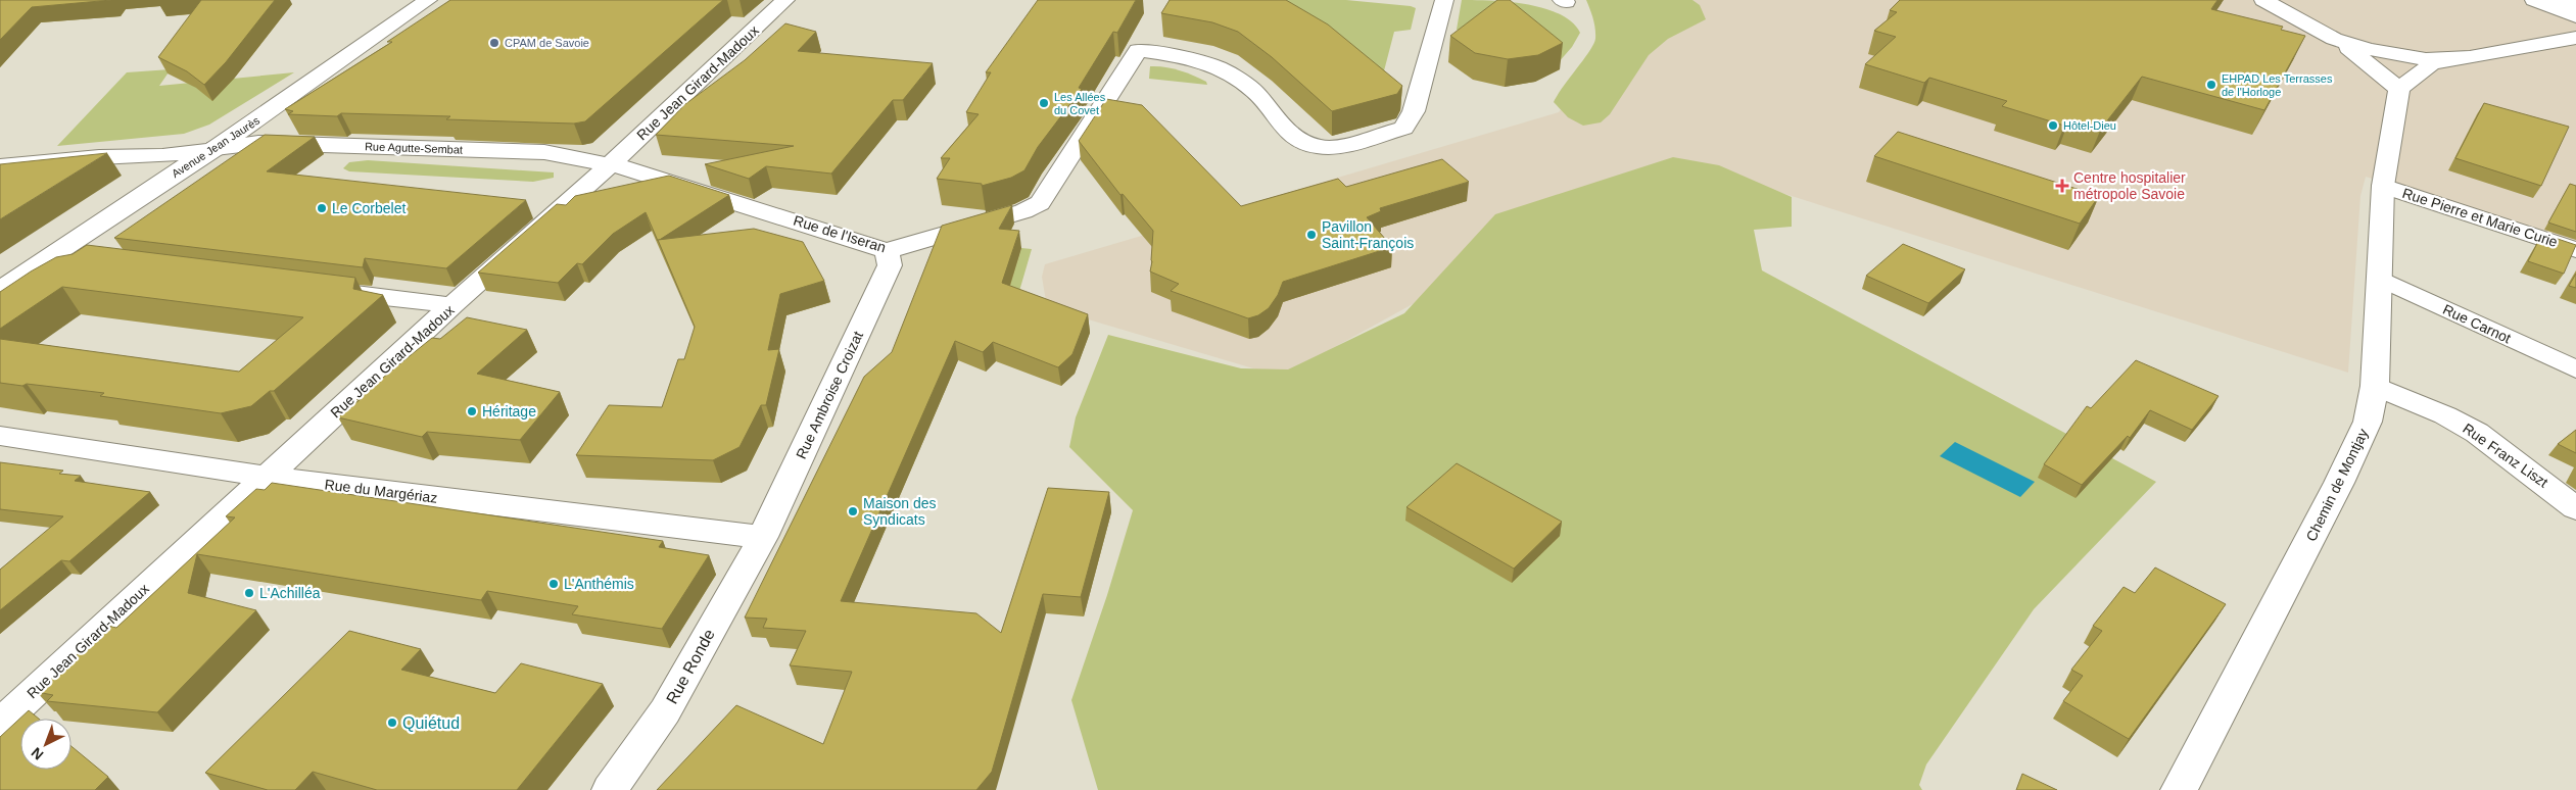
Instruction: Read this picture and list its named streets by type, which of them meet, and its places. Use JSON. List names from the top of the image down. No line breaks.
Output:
{"streets":{"street":["Rue Jean Girard-Madoux","Avenue Jean Jaurès","Rue Agutte-Sembat","Rue Pierre et Marie Curie","Rue de l'Iseran","Rue Carnot","Rue Ambroise Croizat","Rue Franz Liszt","Chemin de Montjay","Rue du Margériaz","Rue Ronde"]},"crossings":[["Rue Jean Girard-Madoux","Rue Agutte-Sembat"],["Rue Jean Girard-Madoux","Rue de l'Iseran"],["Rue Jean Girard-Madoux","Rue du Margériaz"],["Avenue Jean Jaurès","Rue Agutte-Sembat"],["Rue Agutte-Sembat","Rue de l'Iseran"],["Rue Pierre et Marie Curie","Chemin de Montjay"],["Rue de l'Iseran","Rue Ambroise Croizat"],["Rue Carnot","Chemin de Montjay"],["Rue Ambroise Croizat","Rue du Margériaz"],["Rue Ambroise Croizat","Rue Ronde"],["Rue Franz Liszt","Chemin de Montjay"],["Rue du Margériaz","Rue Ronde"]],"places":{"other":["CPAM de Savoie","EHPAD Les Terrasses de l'Horloge","Les Allées du Covet","Hôtel-Dieu","Le Corbelet","Pavillon Saint-François","Héritage","Maison des Syndicats","L'Anthémis","L'Achilléa","Quiétud"],"health":["Centre hospitalier métropole Savoie"]},"north":"bottom left"}
